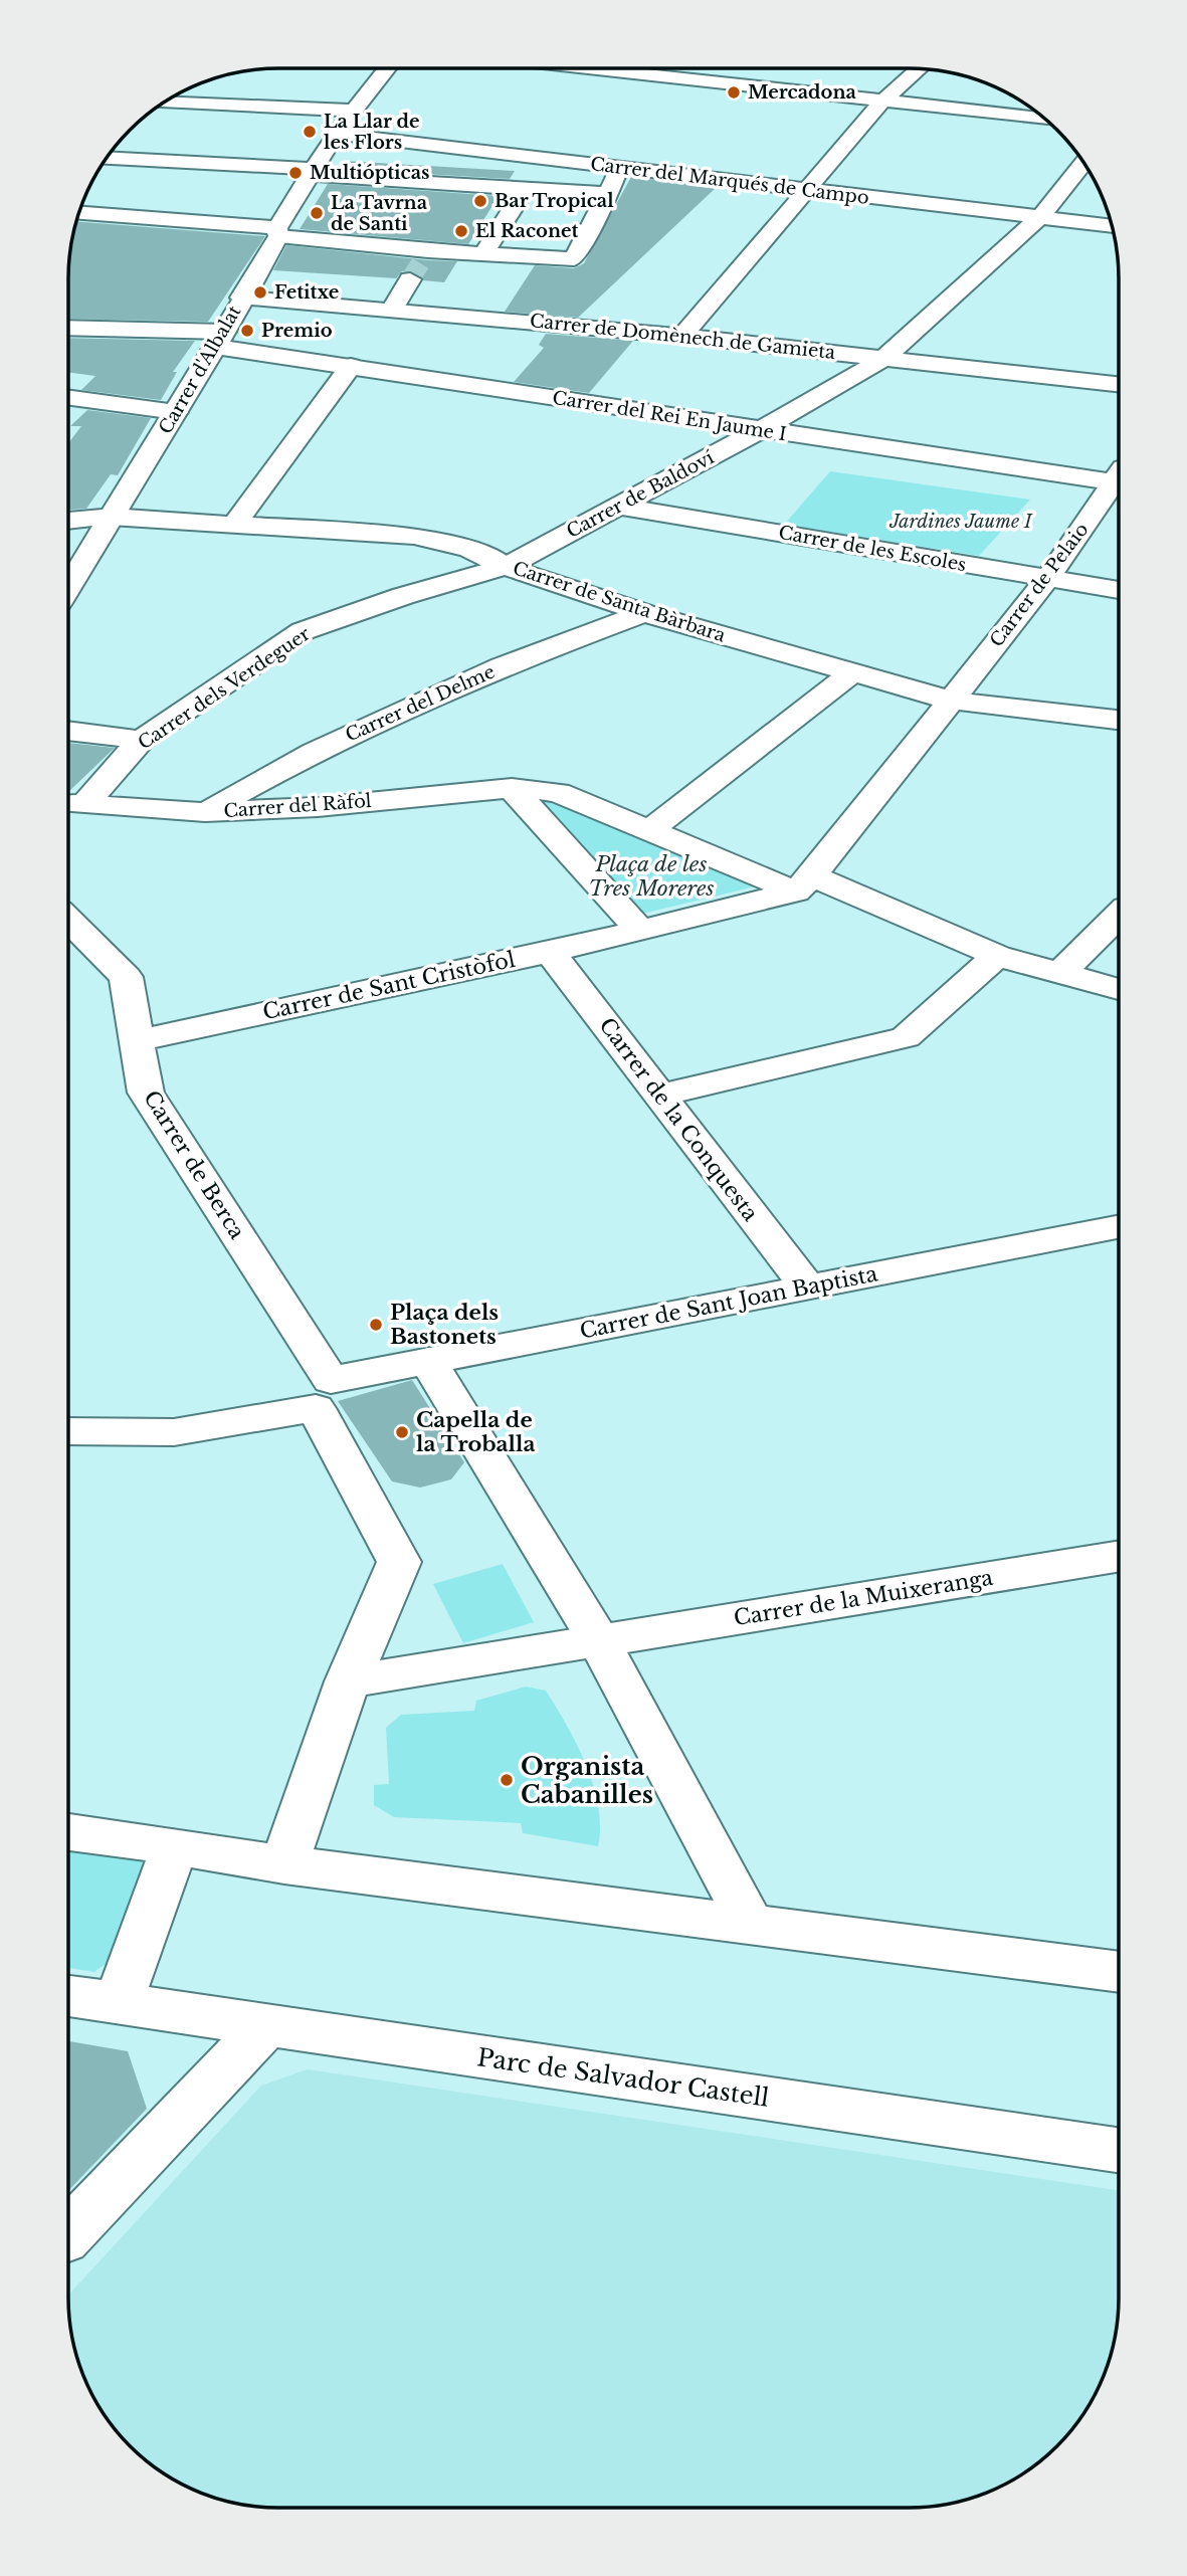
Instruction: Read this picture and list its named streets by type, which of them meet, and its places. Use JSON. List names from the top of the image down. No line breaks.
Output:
{"streets":{"street":["Carrer del Marqués de Campo","Carrer de Domènech de Gamieta","Carrer d'Albalat","Carrer del Rei En Jaume I","Carrer de Baldoví","Carrer de les Escoles","Carrer de Pelaio","Carrer de Santa Bàrbara","Carrer dels Verdeguer","Carrer del Delme","Carrer del Ràfol","Carrer de Sant Cristòfol","Carrer de la Conquesta","Carrer de Berca","Carrer de Sant Joan Baptista","Carrer de la Muixeranga","Parc de Salvador Castell"]},"crossings":[["Carrer del Marqués de Campo","Carrer d'Albalat"],["Carrer del Marqués de Campo","Carrer de Baldoví"],["Carrer de Domènech de Gamieta","Carrer d'Albalat"],["Carrer de Domènech de Gamieta","Carrer de Baldoví"],["Carrer d'Albalat","Carrer del Rei En Jaume I"],["Carrer d'Albalat","Carrer de Santa Bàrbara"],["Carrer del Rei En Jaume I","Carrer de Baldoví"],["Carrer de Baldoví","Carrer de les Escoles"],["Carrer de Baldoví","Carrer de Santa Bàrbara"],["Carrer de Baldoví","Carrer dels Verdeguer"],["Carrer de les Escoles","Carrer de Pelaio"],["Carrer de Pelaio","Carrer de Santa Bàrbara"],["Carrer de Santa Bàrbara","Carrer dels Verdeguer"],["Carrer de Santa Bàrbara","Carrer del Delme"],["Carrer dels Verdeguer","Carrer del Ràfol"],["Carrer del Delme","Carrer del Ràfol"],["Carrer de Sant Cristòfol","Carrer de la Conquesta"],["Carrer de Sant Cristòfol","Carrer de Berca"],["Carrer de la Conquesta","Carrer de Sant Joan Baptista"],["Carrer de Berca","Carrer de Sant Joan Baptista"],["Carrer de Berca","Carrer de la Muixeranga"]],"parks":["Jardines Jaume I","Plaça de les Tres Moreres"],"places":["Mercadona","La Llar de les Flors","Multiópticas","Bar Tropical","La Tavrna de Santi","El Raconet","Fetitxe","Premio","Plaça dels Bastonets","Capella de la Troballa","Organista Cabanilles"]}
